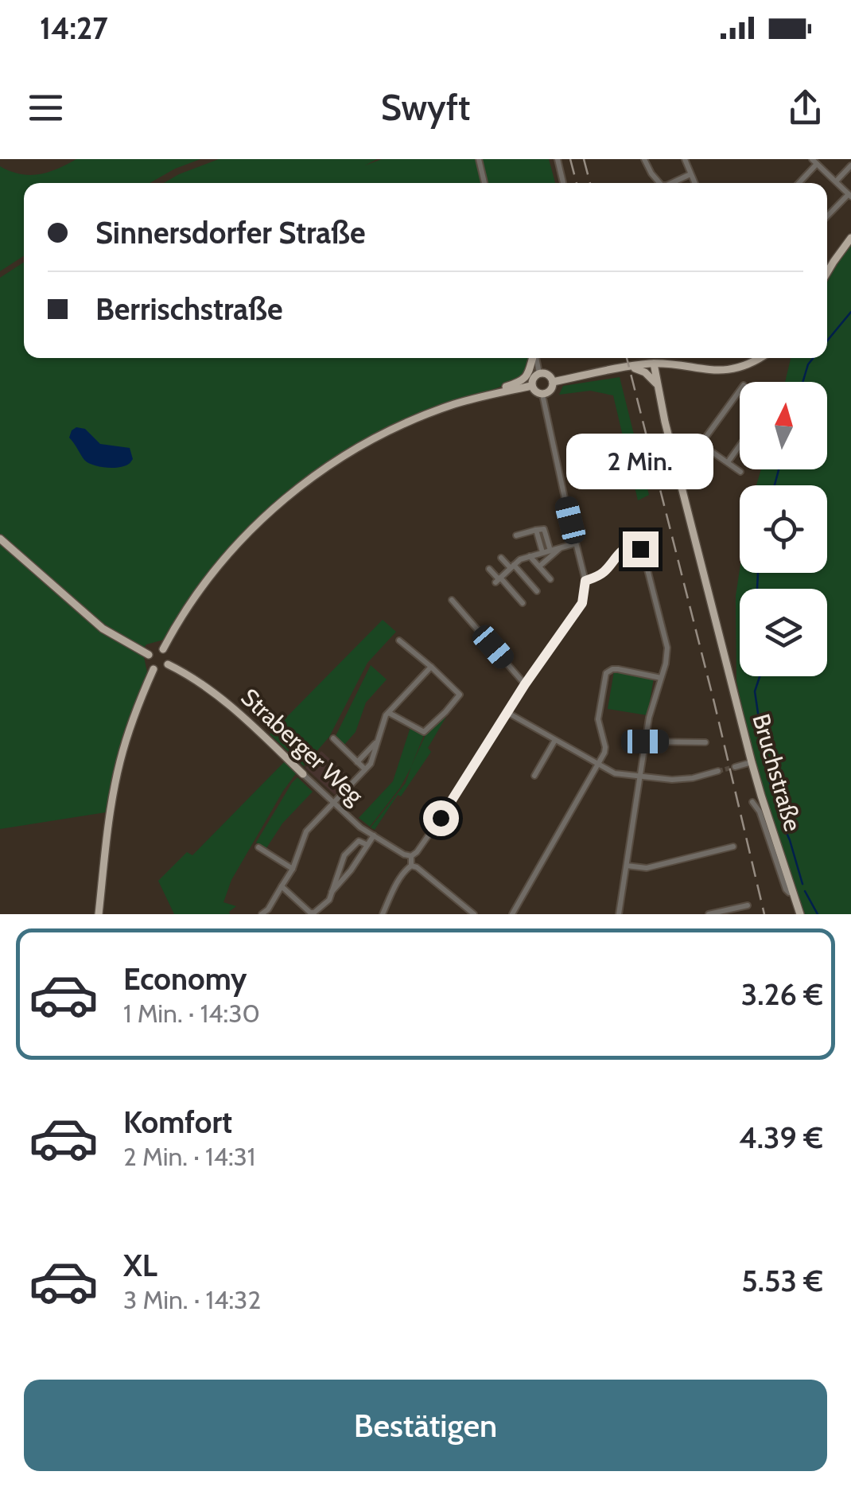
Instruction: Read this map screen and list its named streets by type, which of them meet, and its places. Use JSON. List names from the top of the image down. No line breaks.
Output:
{"streets":{"main road":["Straberger Weg","Bruchstraße"]},"north":"top","page":{"status":"14:27","header":"Swyft","banner":["Sinnersdorfer Straße","Berrischstraße"],"bubble":"2 Min.","list":[{"name":"Economy","note":"1 Min. · 14:30","value":"3.26 €"},{"name":"Komfort","note":"2 Min. · 14:31","value":"4.39 €"},{"name":"XL","note":"3 Min. · 14:32","value":"5.53 €"}],"buttons":"Bestätigen"}}
